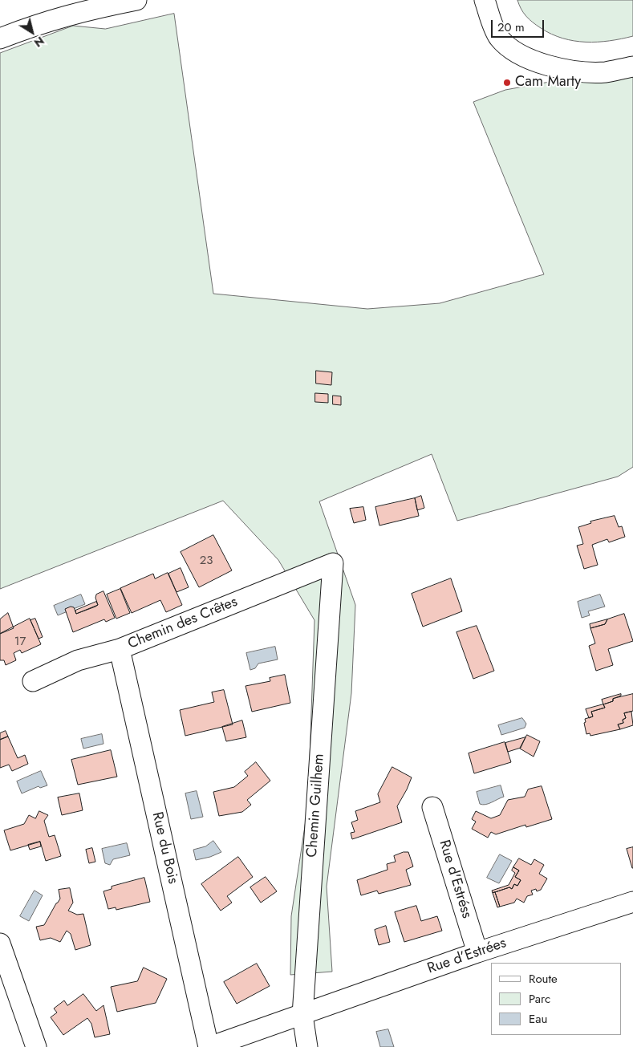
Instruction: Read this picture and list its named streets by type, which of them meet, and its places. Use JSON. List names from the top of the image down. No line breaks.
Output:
{"streets":{"street":["Chemin des Crêtes","Chemin Guilhem","Rue du Bois","Rue d'Estréss","Rue d’Estrées"]},"crossings":[["Chemin des Crêtes","Chemin Guilhem"],["Chemin des Crêtes","Rue du Bois"],["Chemin Guilhem","Rue d’Estrées"],["Rue du Bois","Rue d’Estrées"],["Rue d'Estréss","Rue d’Estrées"]],"places":["Cam Marty"],"house_numbers":["23","17"],"legend":["Route","Parc","Eau"],"scale_bar":"20 m","north":"bottom right"}
